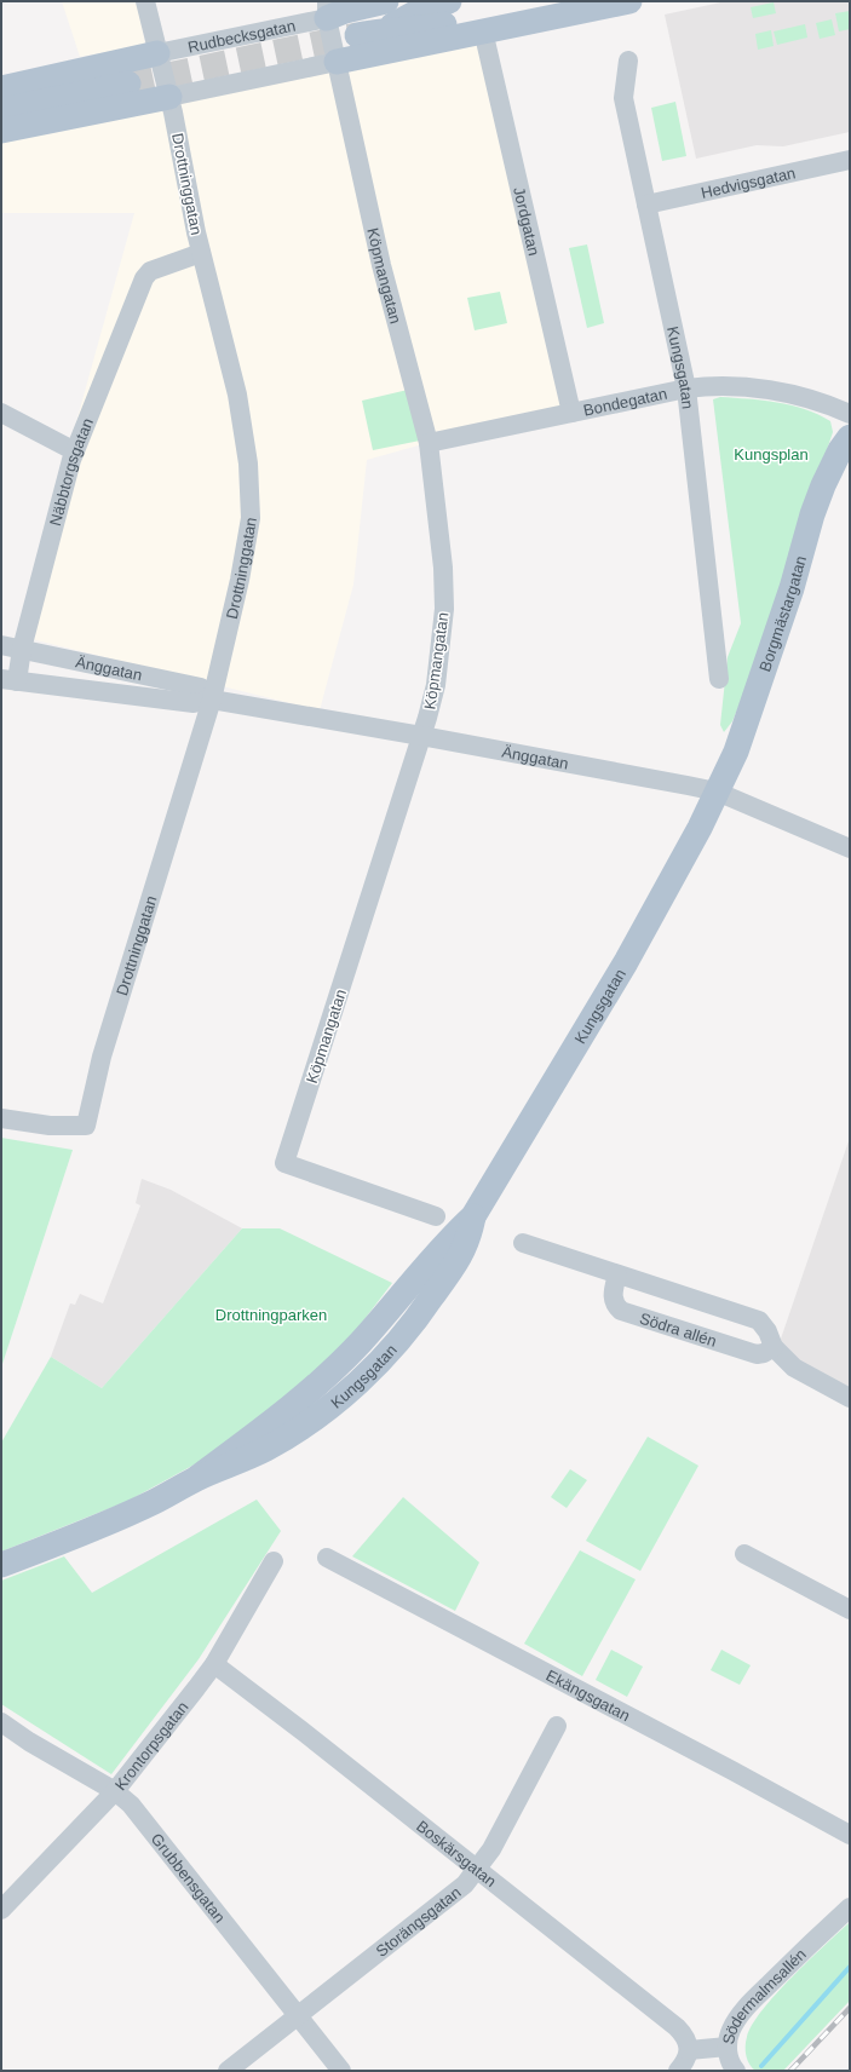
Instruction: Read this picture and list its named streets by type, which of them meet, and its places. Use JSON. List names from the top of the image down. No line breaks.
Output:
{"streets":{"main road":["Kungsgatan","Borgmästargatan"],"street":["Rudbecksgatan","Hedvigsgatan","Drottninggatan","Jordgatan","Köpmangatan","Bondegatan","Näbbtorgsgatan","Änggatan","Södra allén","Ekängsgatan","Krontorpsgatan","Boskärsgatan","Grubbensgatan","Storängsgatan","Södermalmsallén"]},"crossings":[["Rudbecksgatan","Drottninggatan"],["Rudbecksgatan","Köpmangatan"],["Hedvigsgatan","Kungsgatan"],["Drottninggatan","Näbbtorgsgatan"],["Drottninggatan","Änggatan"],["Jordgatan","Bondegatan"],["Köpmangatan","Bondegatan"],["Köpmangatan","Änggatan"],["Kungsgatan","Bondegatan"],["Kungsgatan","Borgmästargatan"],["Kungsgatan","Änggatan"],["Näbbtorgsgatan","Änggatan"],["Borgmästargatan","Änggatan"],["Krontorpsgatan","Boskärsgatan"],["Krontorpsgatan","Grubbensgatan"],["Boskärsgatan","Storängsgatan"],["Boskärsgatan","Södermalmsallén"],["Grubbensgatan","Storängsgatan"]],"parks":["Kungsplan","Drottningparken"]}
